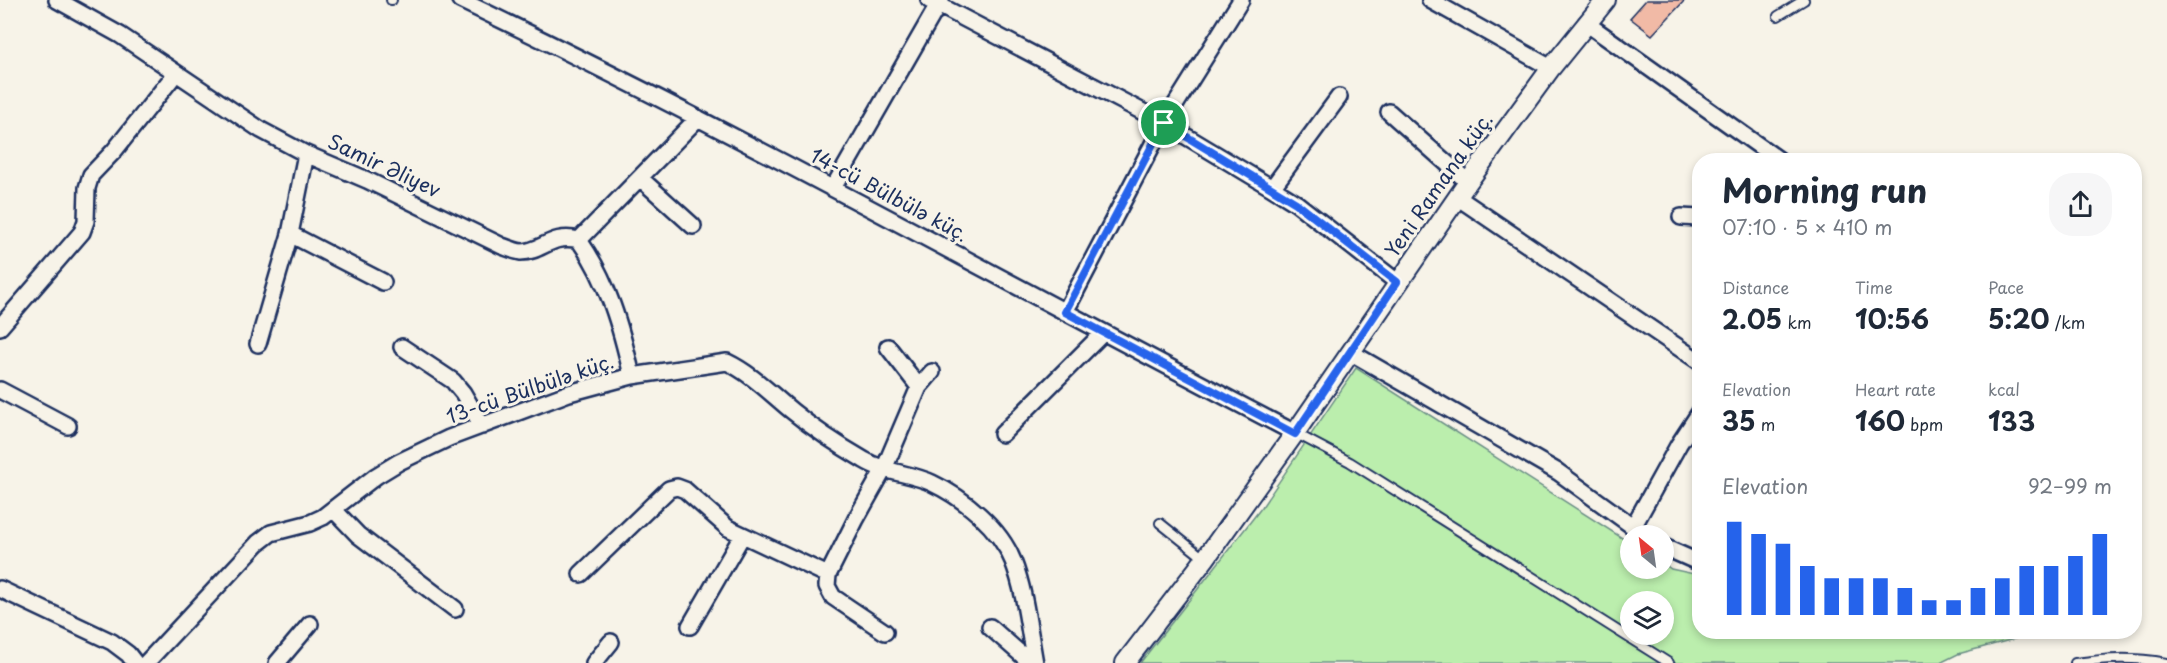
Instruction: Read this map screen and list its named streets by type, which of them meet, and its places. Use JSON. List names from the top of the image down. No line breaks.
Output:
{"streets":{"street":["Samir Əliyev","Yeni Ramana küç.","14-cü Bülbülə küç.","13-cü Bülbülə küç."]},"crossings":[["Yeni Ramana küç.","14-cü Bülbülə küç."]],"north":"top left","page":{"heading":["Morning run","07:10 · 5 × 410 m"],"stats":[["Distance","2.05 km"],["Time","10:56"],["Pace","5:20 /km"],["Elevation","35 m"],["Heart rate","160 bpm"],["kcal","133"]],"chart":["Elevation","92–99 m"]}}
